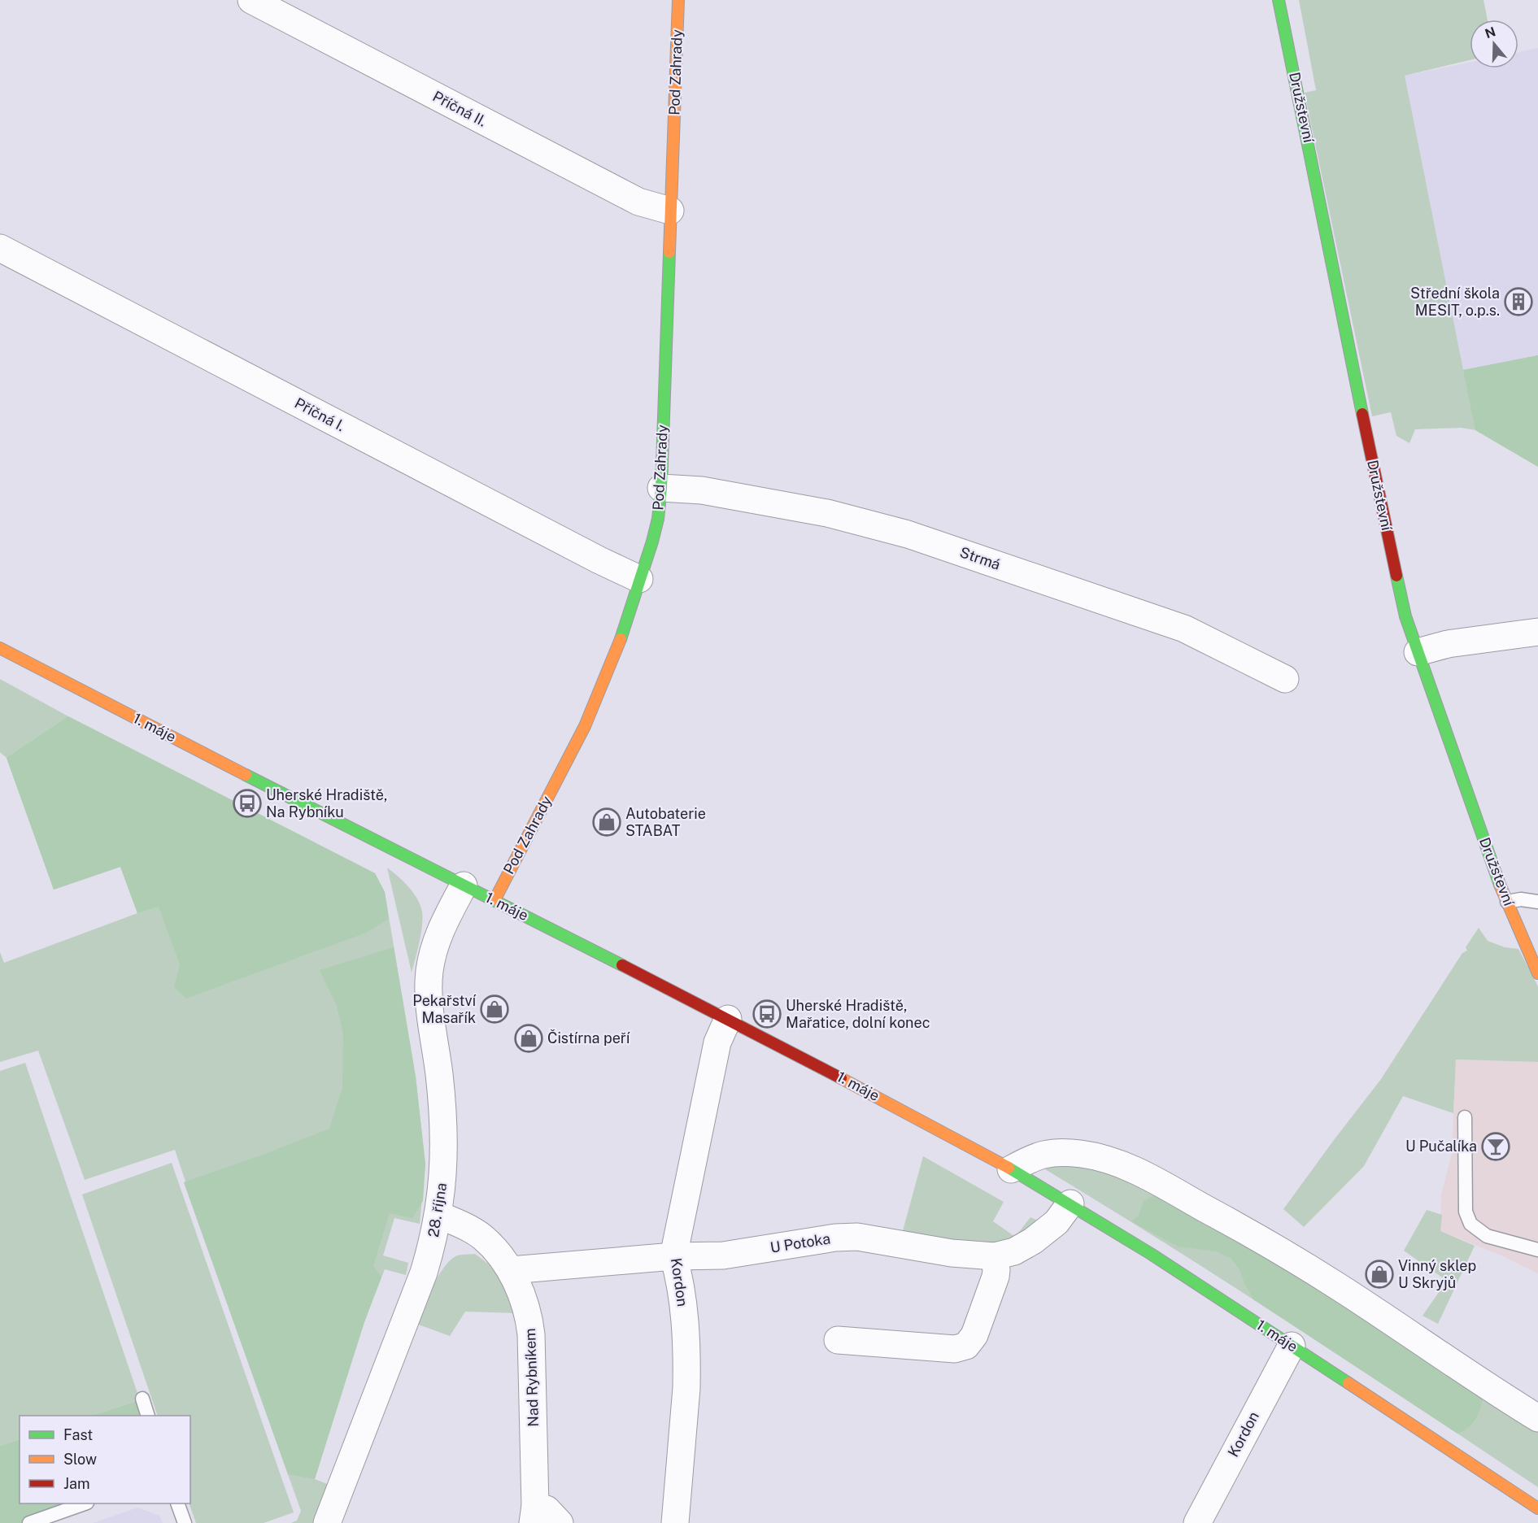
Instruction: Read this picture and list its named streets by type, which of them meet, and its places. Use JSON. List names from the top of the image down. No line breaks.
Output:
{"streets":{"street":["Pod Zahrady","Družstevní","Příčná II.","Příčná I.","Strmá","1. máje","28. října","U Potoka","Kordon","Nad Rybníkem"]},"crossings":[["Pod Zahrady","Příčná II."],["Pod Zahrady","Příčná I."],["Pod Zahrady","Strmá"],["Pod Zahrady","1. máje"],["1. máje","28. října"],["1. máje","U Potoka"],["1. máje","Kordon"],["28. října","Nad Rybníkem"],["U Potoka","Kordon"],["U Potoka","Nad Rybníkem"]],"places":{"building":["Střední škola MESIT, o.p.s."],"bus stop":["Uherské Hradiště, Na Rybníku","Uherské Hradiště, Mařatice, dolní konec"],"shop":["Autobaterie STABAT","Pekařství Masařík","Čistírna peří","Vinný sklep U Skryjů"],"bar":["U Pučalíka"]},"legend":["Fast","Slow","Jam"],"north":"top"}
